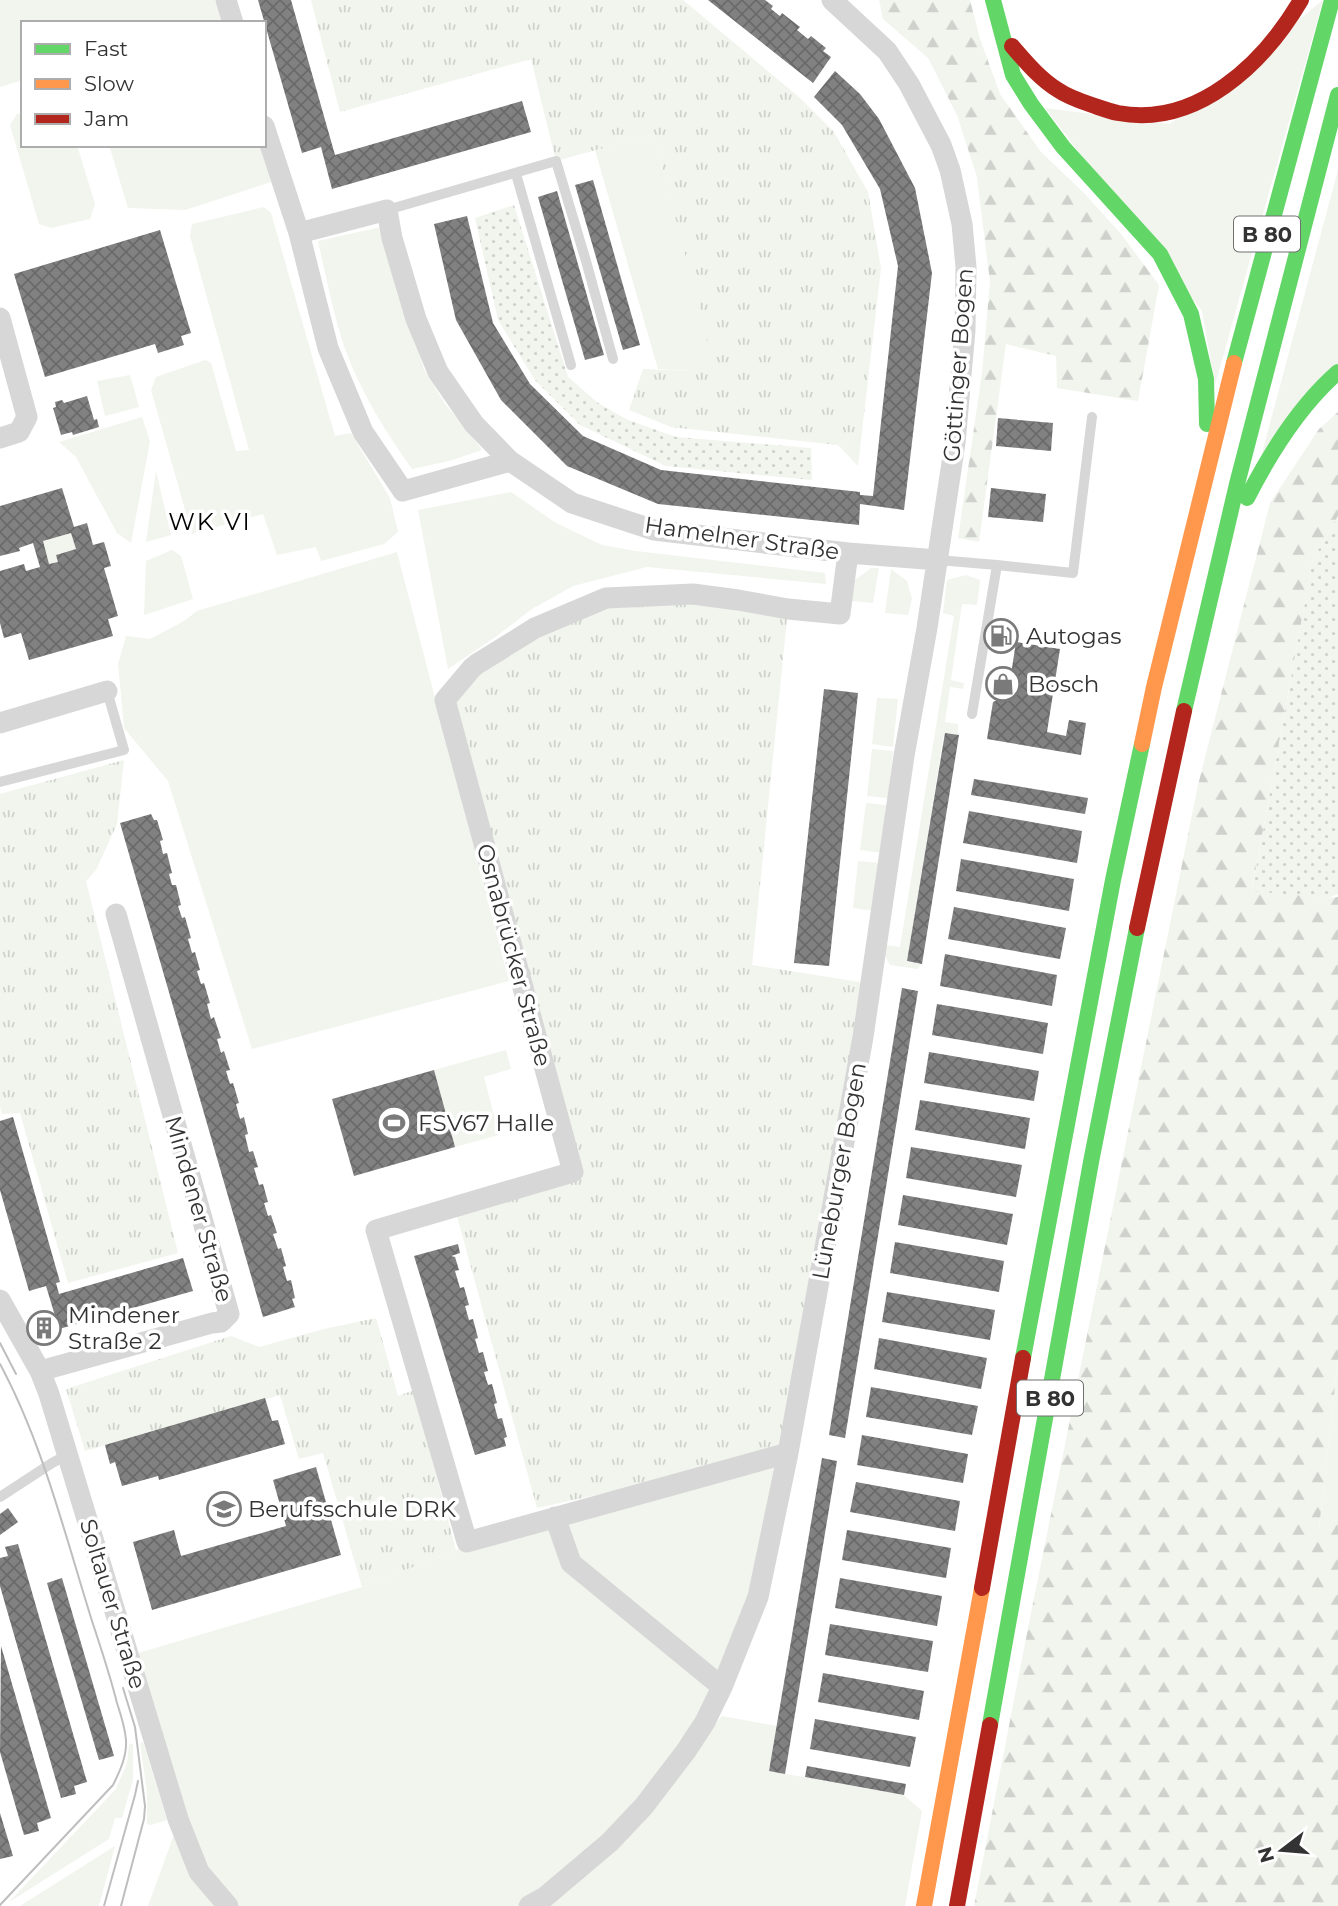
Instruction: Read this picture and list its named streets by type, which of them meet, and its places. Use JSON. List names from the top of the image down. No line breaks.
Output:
{"streets":{"highway":["B 80"],"street":["Göttinger Bogen","Hamelner Straße","Osnabrücker Straße","Lüneburger Bogen","Mindener Straße","Soltauer Straße"]},"crossings":[["Göttinger Bogen","Hamelner Straße"],["Göttinger Bogen","Lüneburger Bogen"],["Hamelner Straße","Osnabrücker Straße"],["Hamelner Straße","Lüneburger Bogen"],["Mindener Straße","Soltauer Straße"]],"districts":["WK VI"],"places":{"fuel station":["Autogas"],"shop":["Bosch"],"sports":["FSV67 Halle"],"building":["Mindener Straße 2"],"school or university":["Berufsschule DRK"]},"legend":["Fast","Slow","Jam"],"north":"left"}
